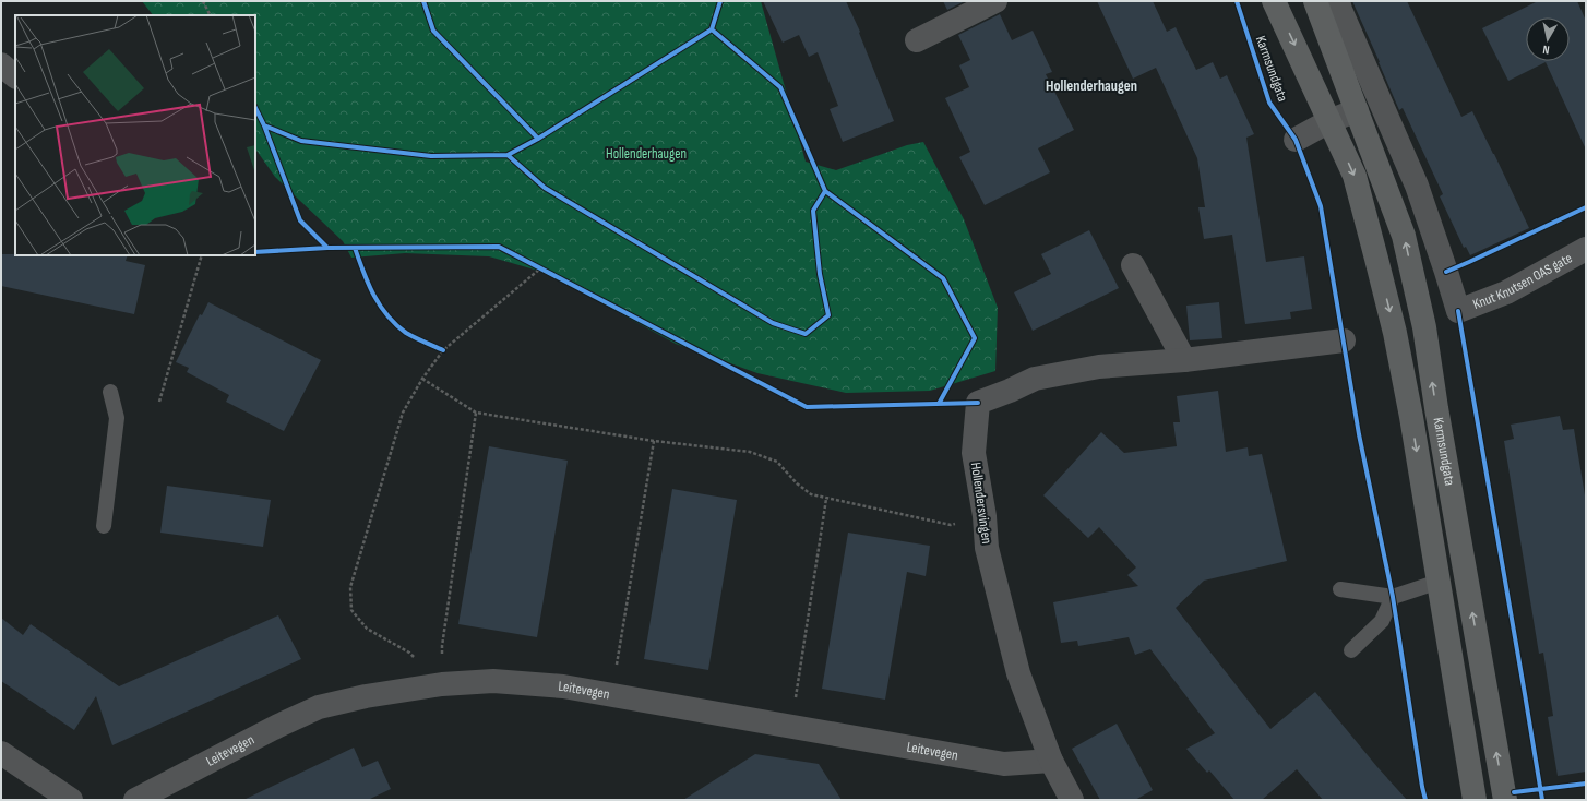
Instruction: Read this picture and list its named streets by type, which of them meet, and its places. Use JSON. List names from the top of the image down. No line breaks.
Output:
{"streets":{"main road":["Karmsundgata"],"street":["Knut Knutsen OAS gate","Hollendersvingen","Leitevegen"]},"crossings":[["Hollendersvingen","Leitevegen"]],"districts":["Hollenderhaugen"],"parks":["Hollenderhaugen"],"north":"bottom"}
